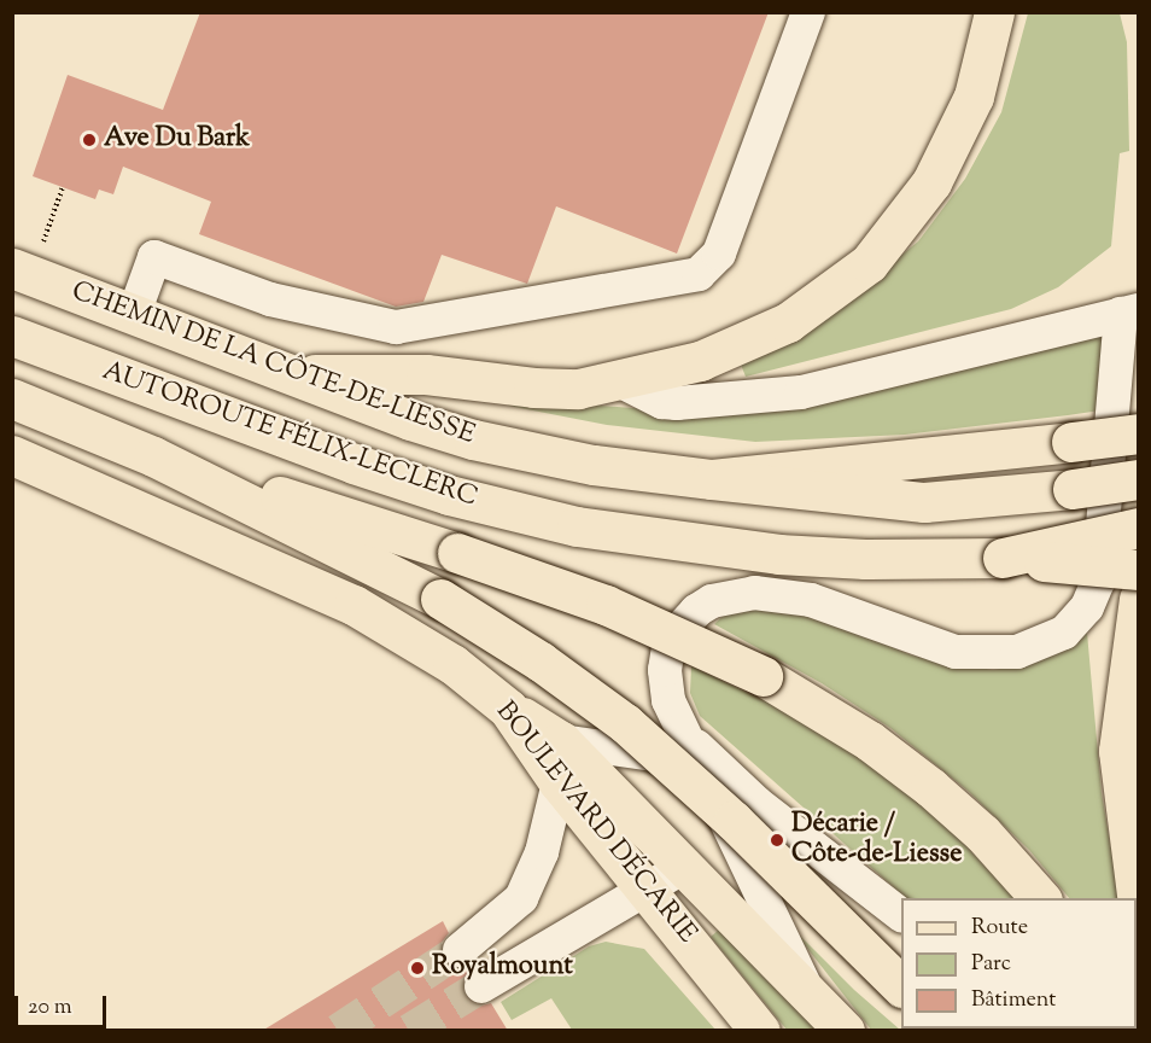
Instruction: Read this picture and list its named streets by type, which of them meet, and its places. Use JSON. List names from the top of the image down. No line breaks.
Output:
{"streets":{"main road":["CHEMIN DE LA CÔTE-DE-LIESSE","AUTOROUTE FÉLIX-LECLERC","BOULEVARD DÉCARIE"]},"places":["Ave Du Bark","Décarie / Côte-de-Liesse","Royalmount"],"legend":["Route","Parc","Bâtiment"],"scale_bar":"20 m"}
